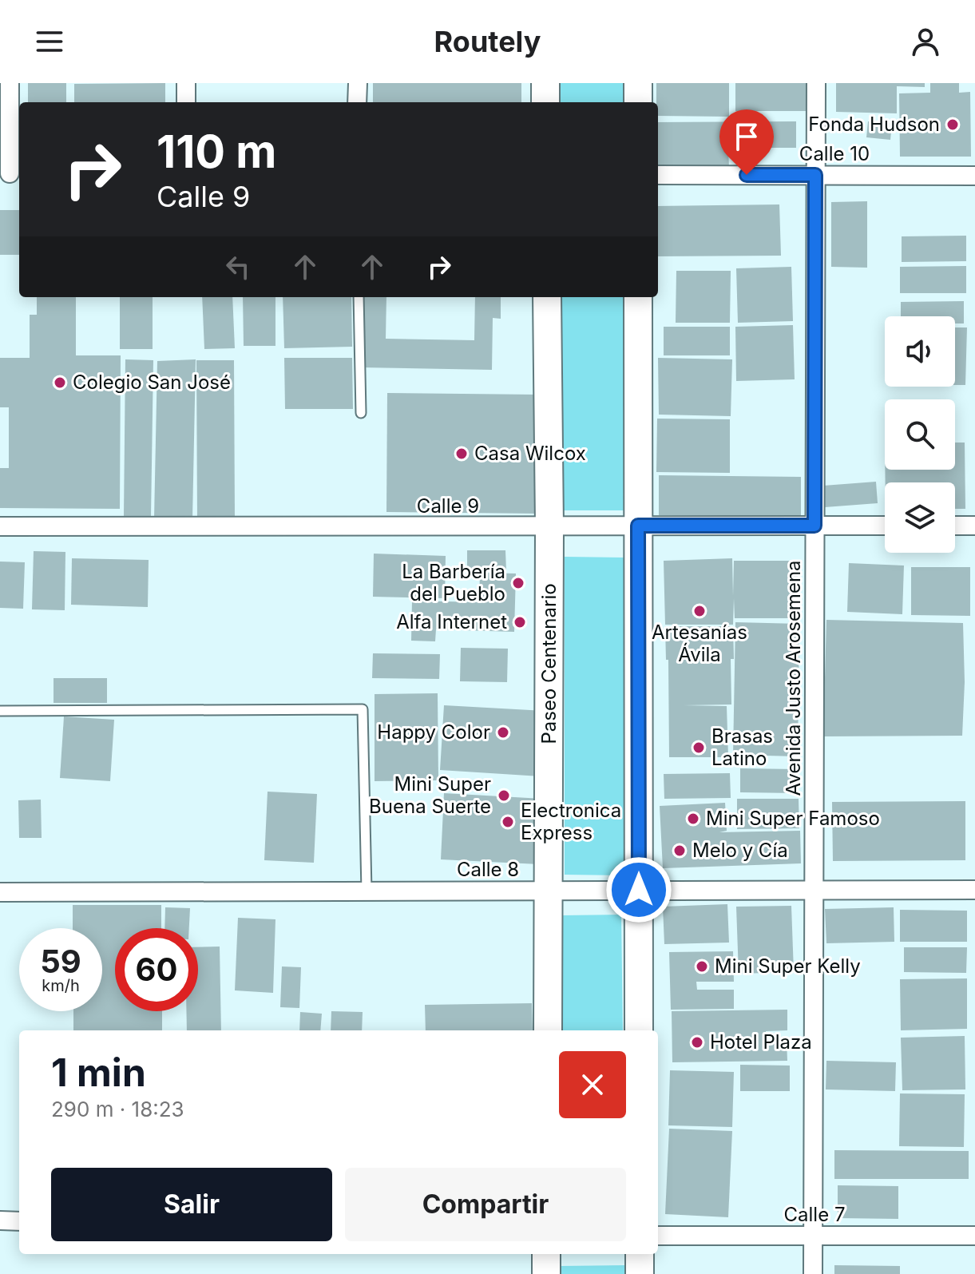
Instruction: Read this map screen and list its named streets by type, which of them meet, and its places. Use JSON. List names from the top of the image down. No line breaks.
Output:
{"streets":{"main road":["Paseo Centenario"],"street":["Calle 10","Calle 9","Avenida Justo Arosemena","Calle 8","Calle 7"]},"crossings":[["Calle 10","Avenida Justo Arosemena"],["Calle 9","Paseo Centenario"],["Calle 9","Avenida Justo Arosemena"],["Paseo Centenario","Calle 8"],["Avenida Justo Arosemena","Calle 8"],["Avenida Justo Arosemena","Calle 7"]],"places":["Fonda Hudson","Colegio San José","Casa Wilcox","La Barbería del Pueblo","Artesanías Ávila","Alfa Internet","Happy Color","Brasas Latino","Mini Super Buena Suerte","Mini Super Famoso","Electronica Express","Melo y Cía","Mini Super Kelly","Hotel Plaza"],"page":{"header":"Routely","turn":["110 m","Calle 9"],"speed":"59 km/h","limit":"60","heading":["1 min","290 m · 18:23"],"buttons":["Salir","Compartir"]}}
